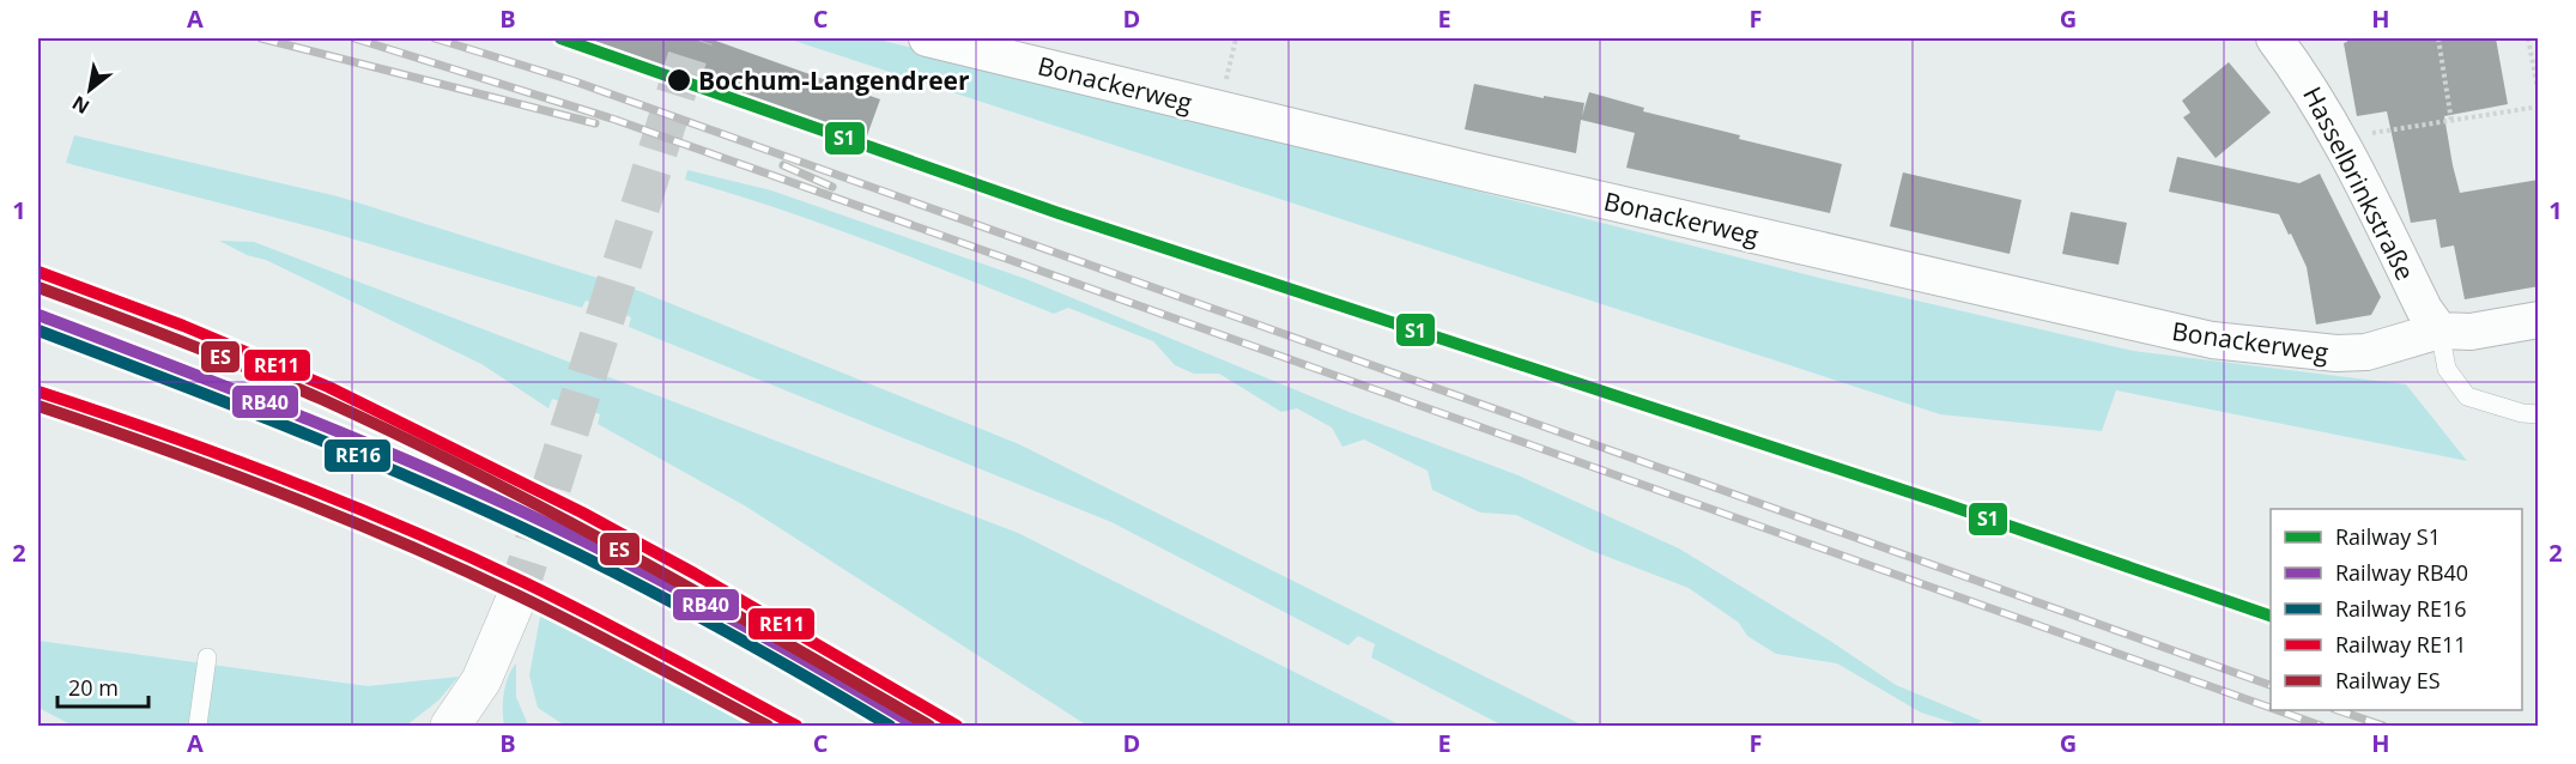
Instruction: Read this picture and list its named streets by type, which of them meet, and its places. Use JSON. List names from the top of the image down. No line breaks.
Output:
{"streets":{"street":["Bonackerweg","Hasselbrinkstraße"]},"crossings":[["Bonackerweg","Hasselbrinkstraße"]],"places":["Bochum-Langendreer"],"lines":["rail line S1","rail line RE11","rail line ES","rail line RB40","rail line RE16"],"legend":["Railway S1","Railway RB40","Railway RE16","Railway RE11","Railway ES"],"scale_bar":"20 m","north":"bottom left","grid":{"columns":["A","B","C","D","E","F","G","H"],"rows":["1","2"]}}
